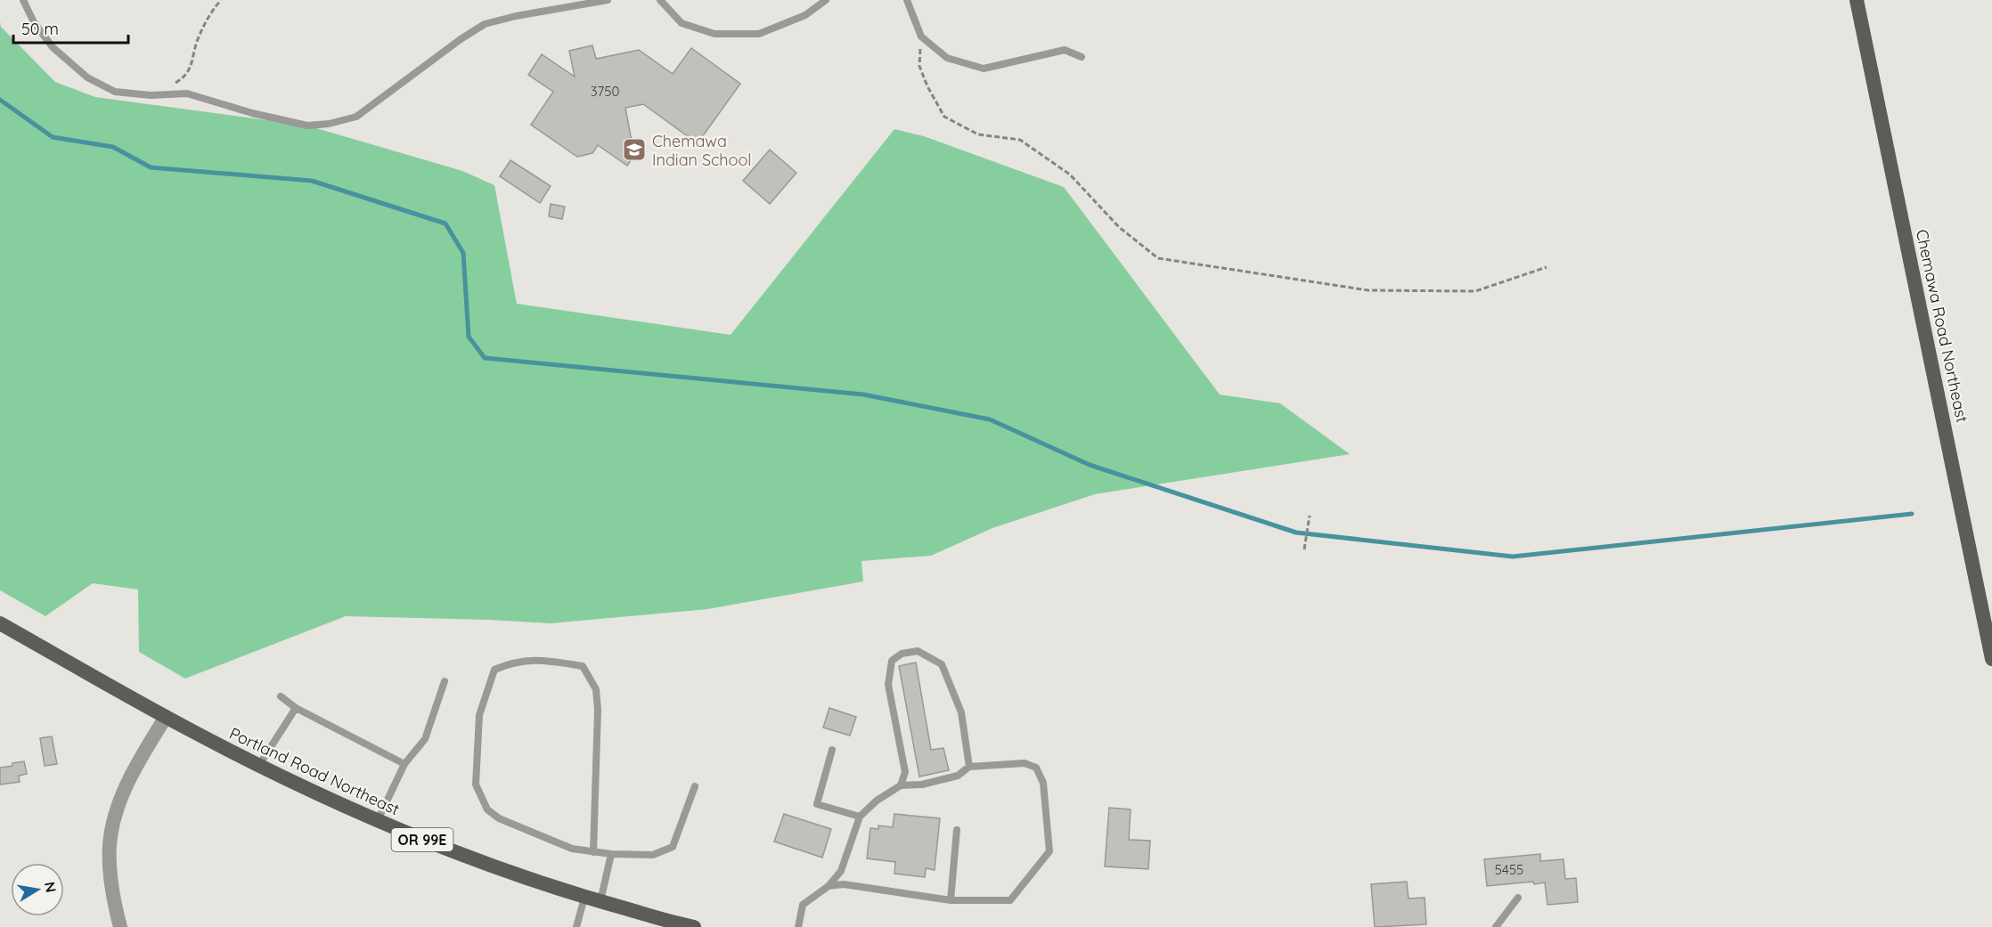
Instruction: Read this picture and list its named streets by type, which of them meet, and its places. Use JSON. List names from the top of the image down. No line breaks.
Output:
{"streets":{"main road":["Chemawa Road Northeast","Portland Road Northeast","OR 99E"]},"places":{"school or university":["Chemawa Indian School"]},"house_numbers":["3750","5455"],"scale_bar":"50 m","north":"right"}
